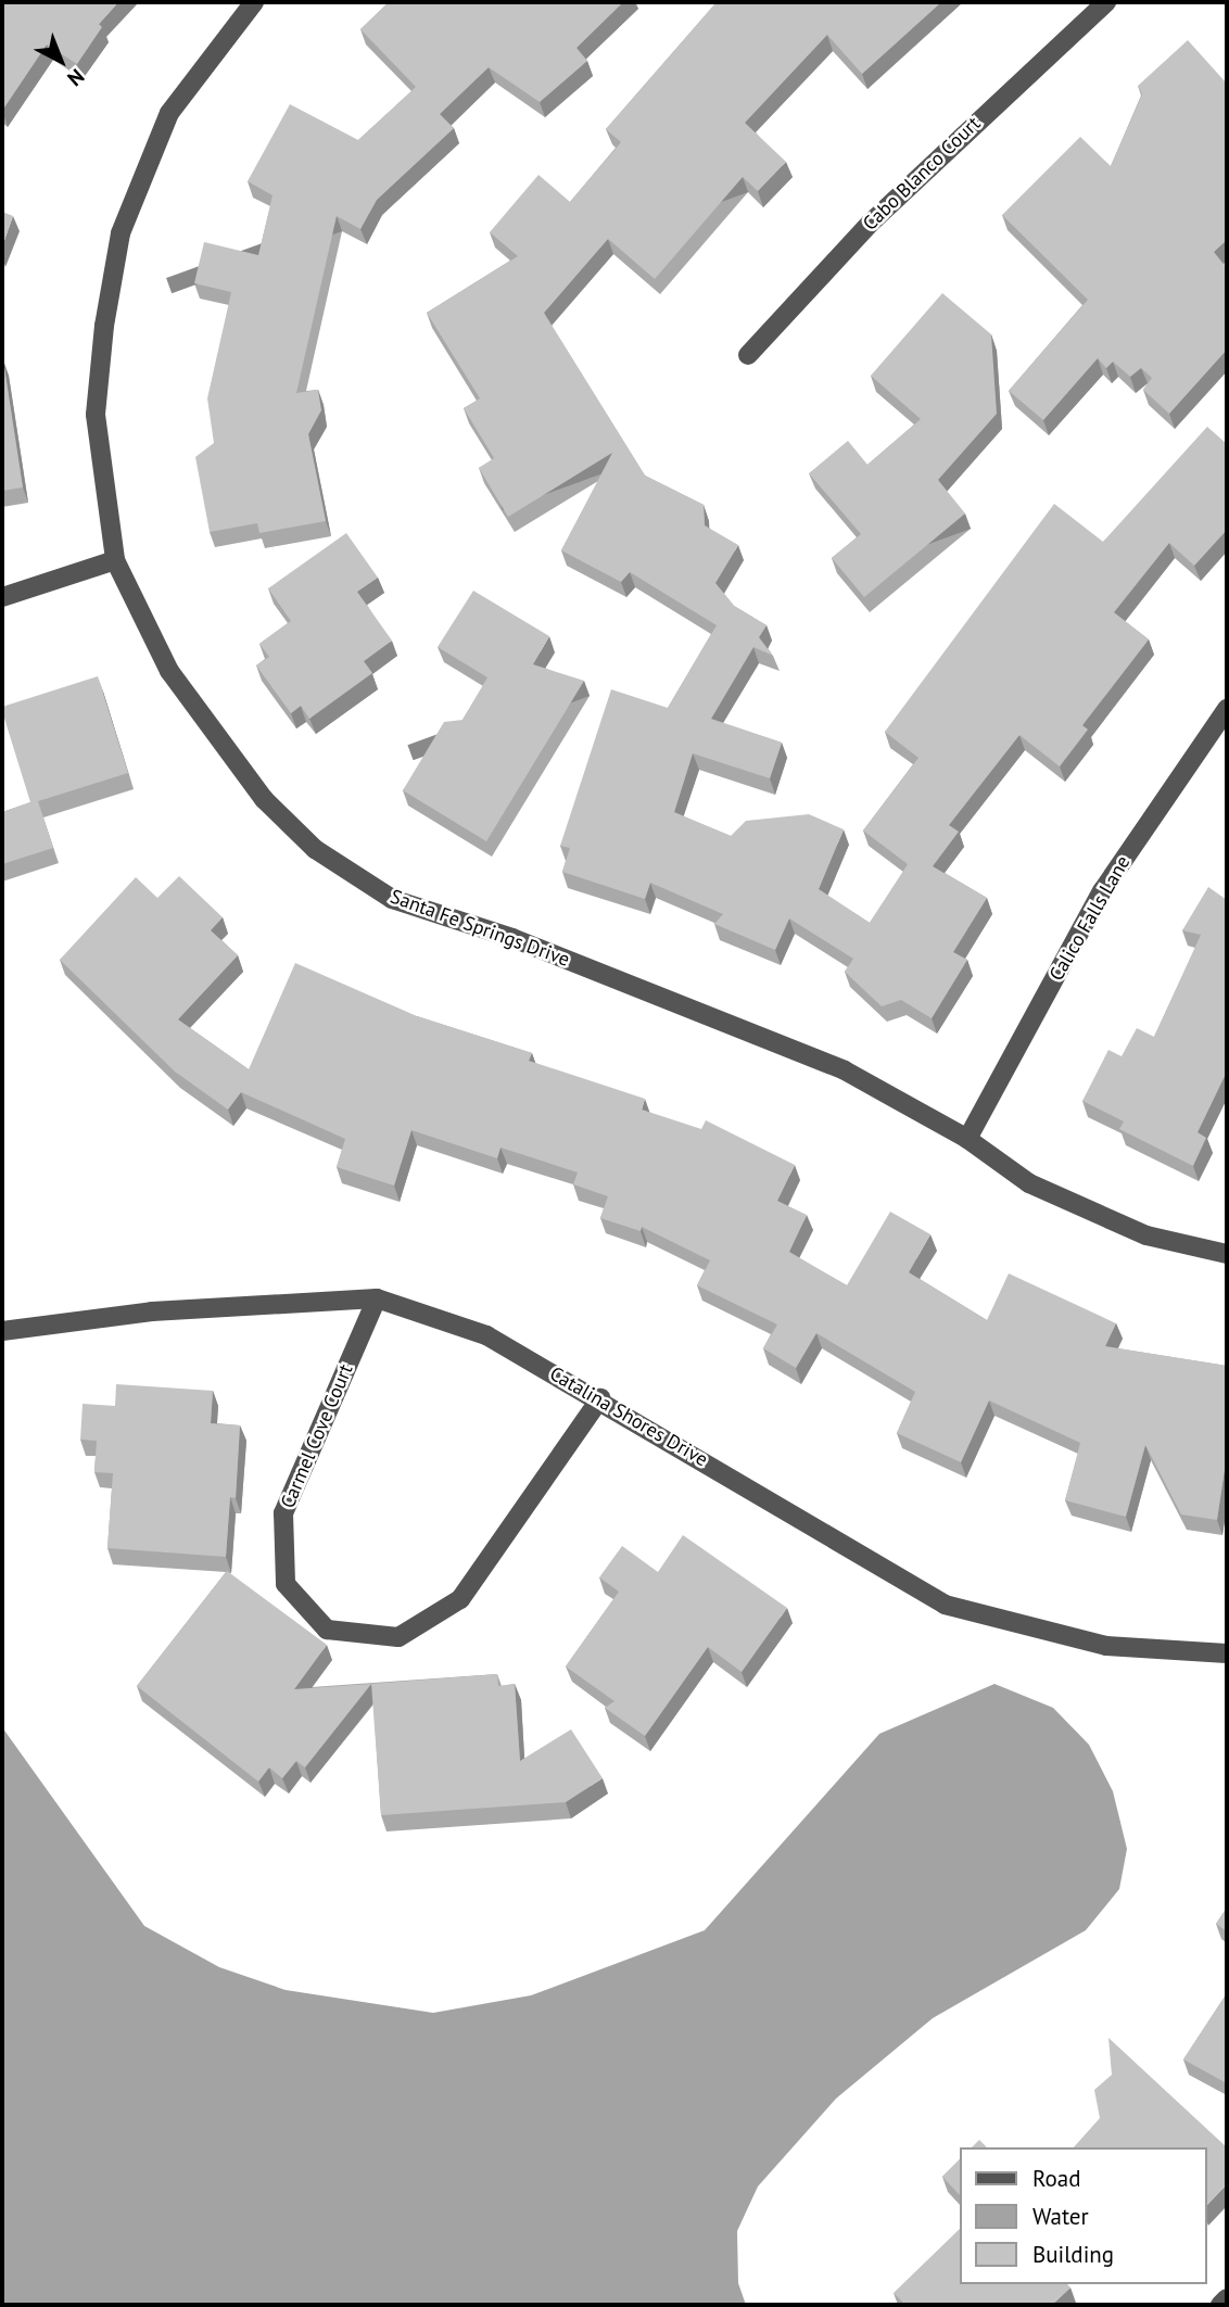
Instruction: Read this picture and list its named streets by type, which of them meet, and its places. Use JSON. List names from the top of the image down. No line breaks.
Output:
{"streets":{"street":["Cabo Blanco Court","Calico Falls Lane","Santa Fe Springs Drive","Catalina Shores Drive","Carmel Cove Court"]},"crossings":[["Calico Falls Lane","Santa Fe Springs Drive"],["Catalina Shores Drive","Carmel Cove Court"]],"legend":["Road","Water","Building"],"north":"bottom right"}
